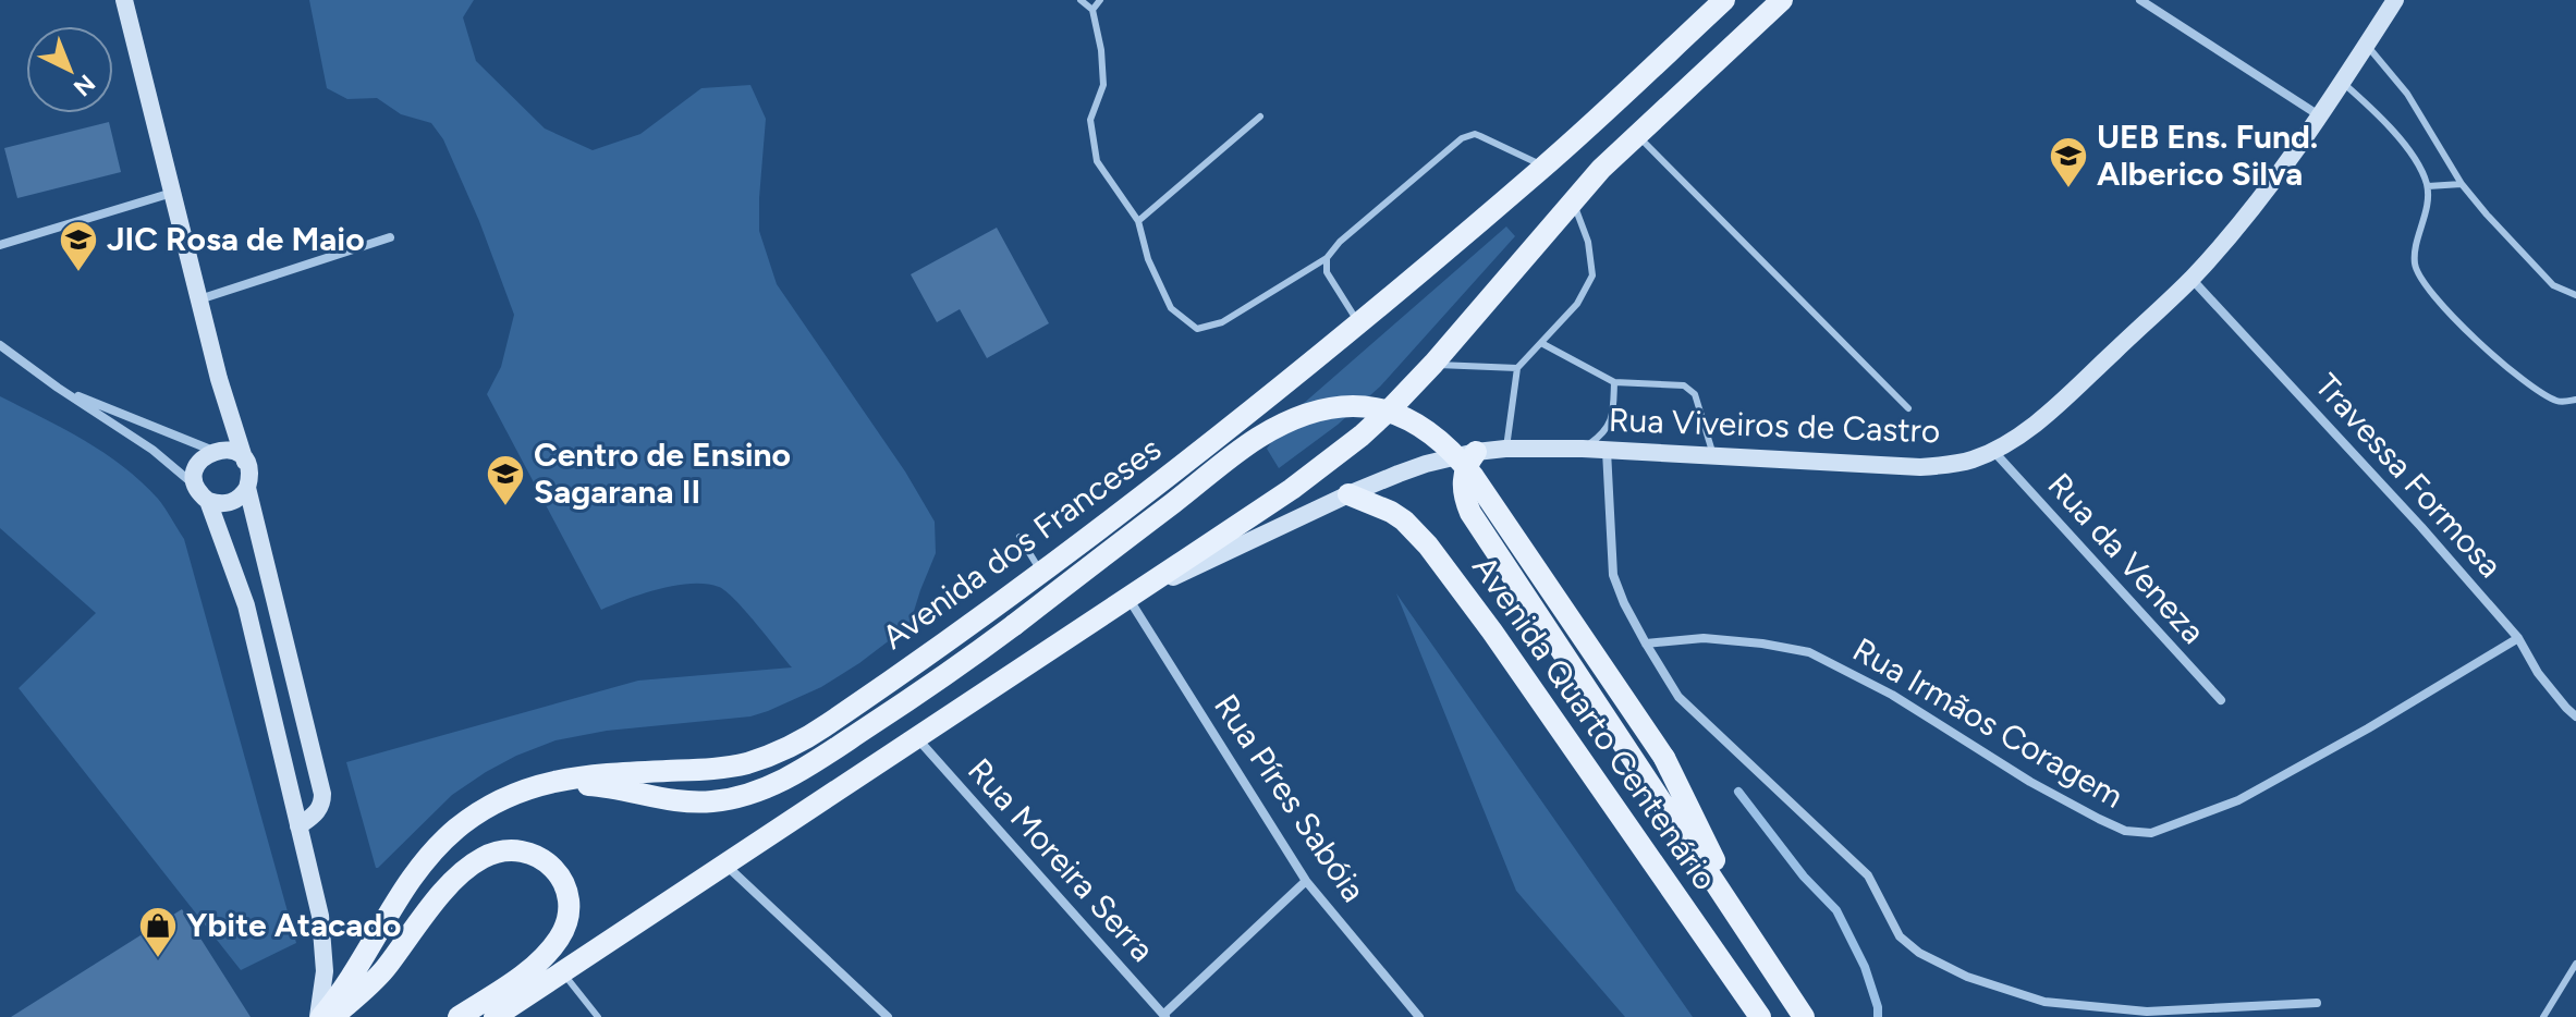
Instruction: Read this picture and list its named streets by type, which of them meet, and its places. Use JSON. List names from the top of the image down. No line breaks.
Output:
{"streets":{"main road":["Avenida dos Franceses","Avenida Quarto Centenário"],"street":["Rua Viveiros de Castro","Travessa Formosa","Rua da Veneza","Rua Irmãos Coragem","Rua Píres Sabóia","Rua Moreira Serra"]},"crossings":[["Rua Viveiros de Castro","Travessa Formosa"],["Rua Viveiros de Castro","Rua da Veneza"],["Rua Viveiros de Castro","Avenida Quarto Centenário"],["Rua Viveiros de Castro","Rua Píres Sabóia"],["Travessa Formosa","Rua Irmãos Coragem"]],"places":{"school or university":["UEB Ens. Fund. Alberico Silva","JIC Rosa de Maio","Centro de Ensino Sagarana II"],"shop":["Ybite Atacado"]},"north":"bottom right"}
